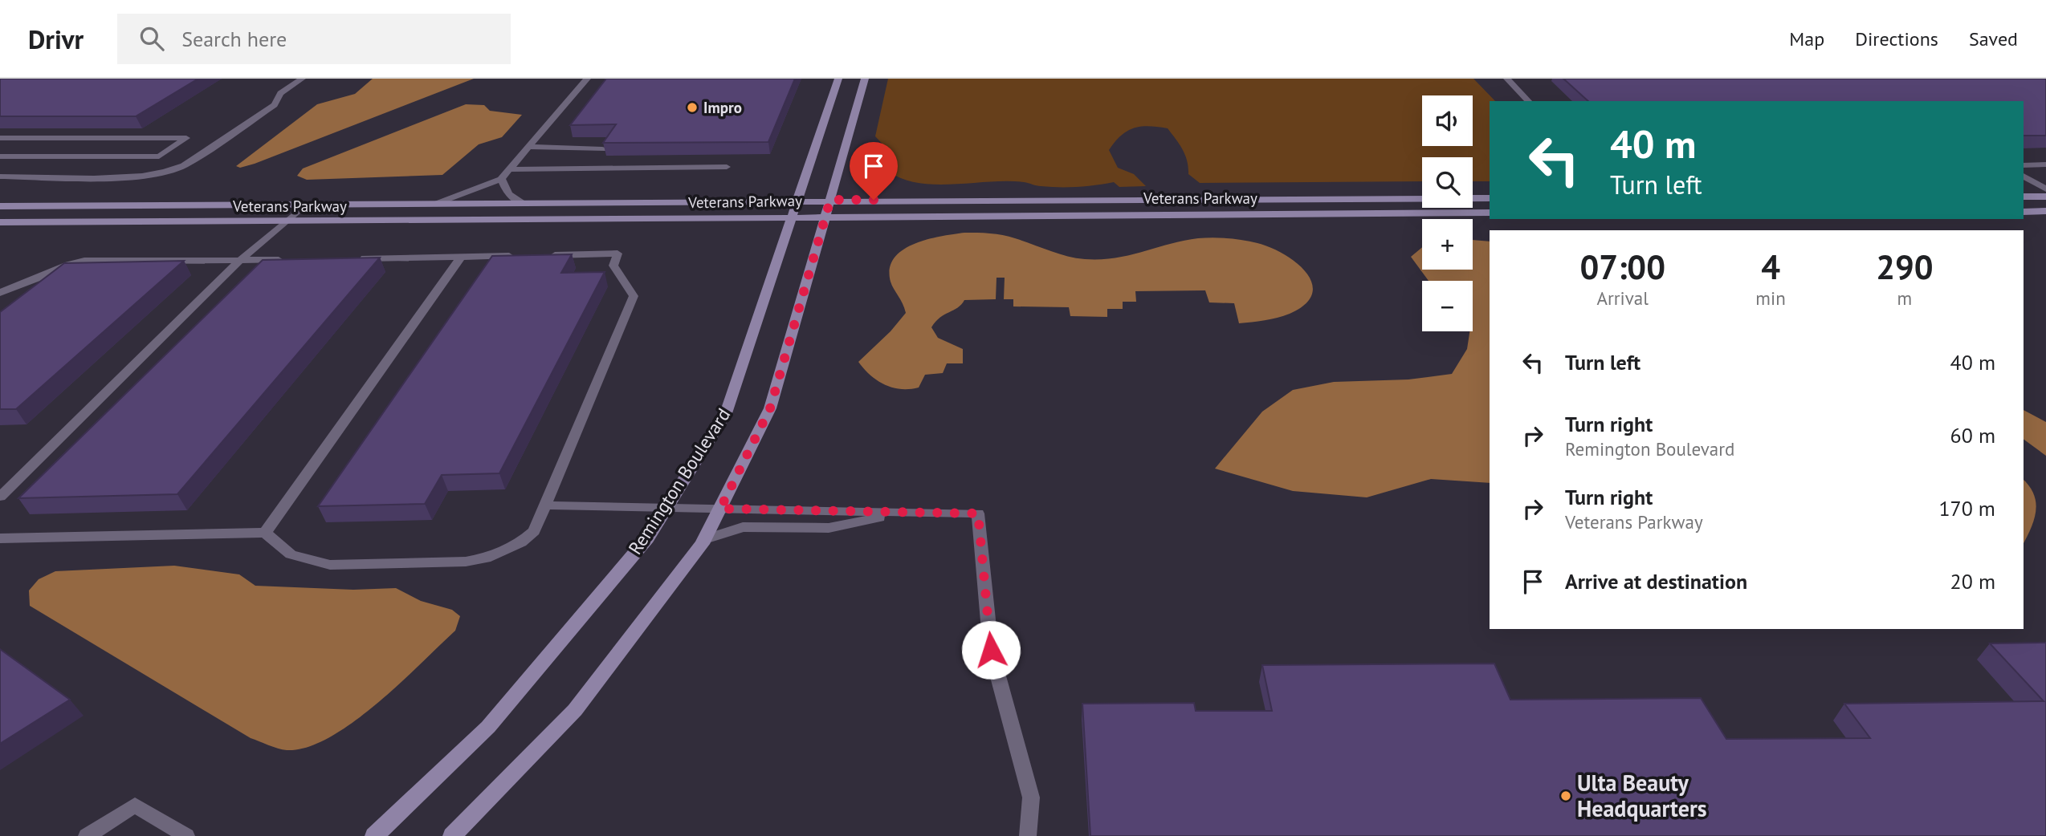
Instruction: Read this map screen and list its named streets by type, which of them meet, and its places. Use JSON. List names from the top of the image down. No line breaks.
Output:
{"streets":{"main road":["Veterans Parkway","Remington Boulevard"]},"crossings":[["Veterans Parkway","Remington Boulevard"]],"places":["Impro","Ulta Beauty Headquarters"],"page":{"header":"Drivr","search":"Search here","nav":["Map","Directions","Saved"],"map_buttons":["+","−"],"turn":["40 m","Turn left"],"eta":["07:00","Arrival","4","min","290","m"],"list":[{"name":"Turn left","value":"40 m"},{"name":"Turn right","note":"Remington Boulevard","value":"60 m"},{"name":"Turn right","note":"Veterans Parkway","value":"170 m"},{"name":"Arrive at destination","value":"20 m"}]}}
